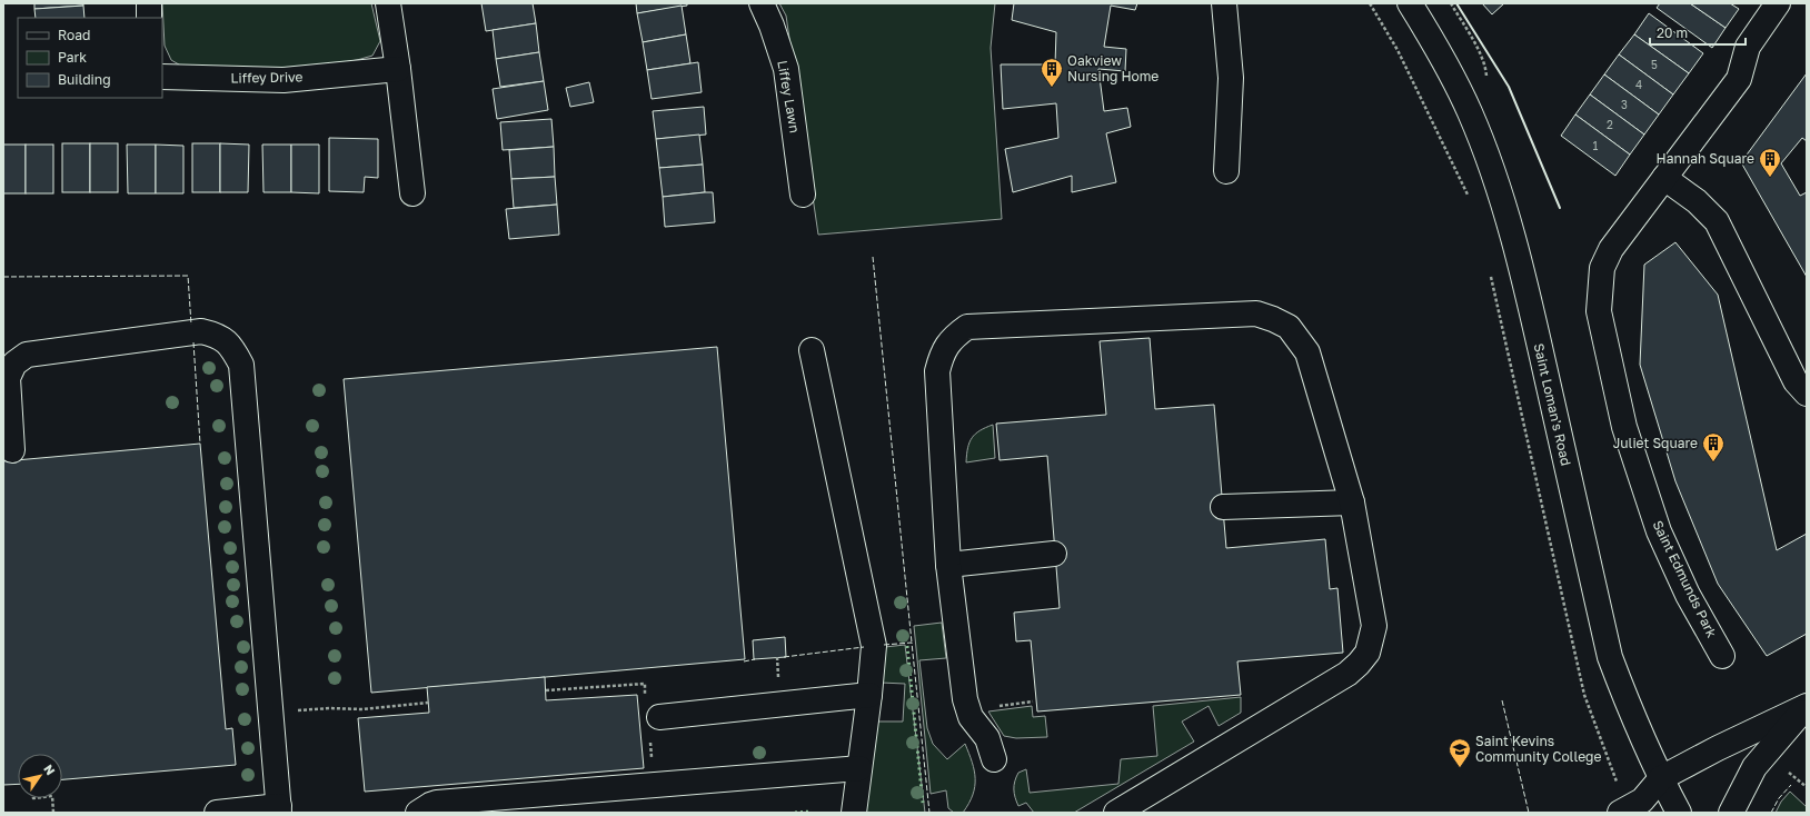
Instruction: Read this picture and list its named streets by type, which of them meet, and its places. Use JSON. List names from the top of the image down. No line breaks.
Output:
{"streets":{"street":["Liffey Drive","Liffey Lawn","Saint Loman's Road","Saint Edmunds Park"]},"places":{"building":["Oakview Nursing Home","Hannah Square","Juliet Square"],"school or university":["Saint Kevins Community College"]},"house_numbers":["5","4","3","2","1"],"legend":["Road","Park","Building"],"scale_bar":"20 m","north":"top right"}
